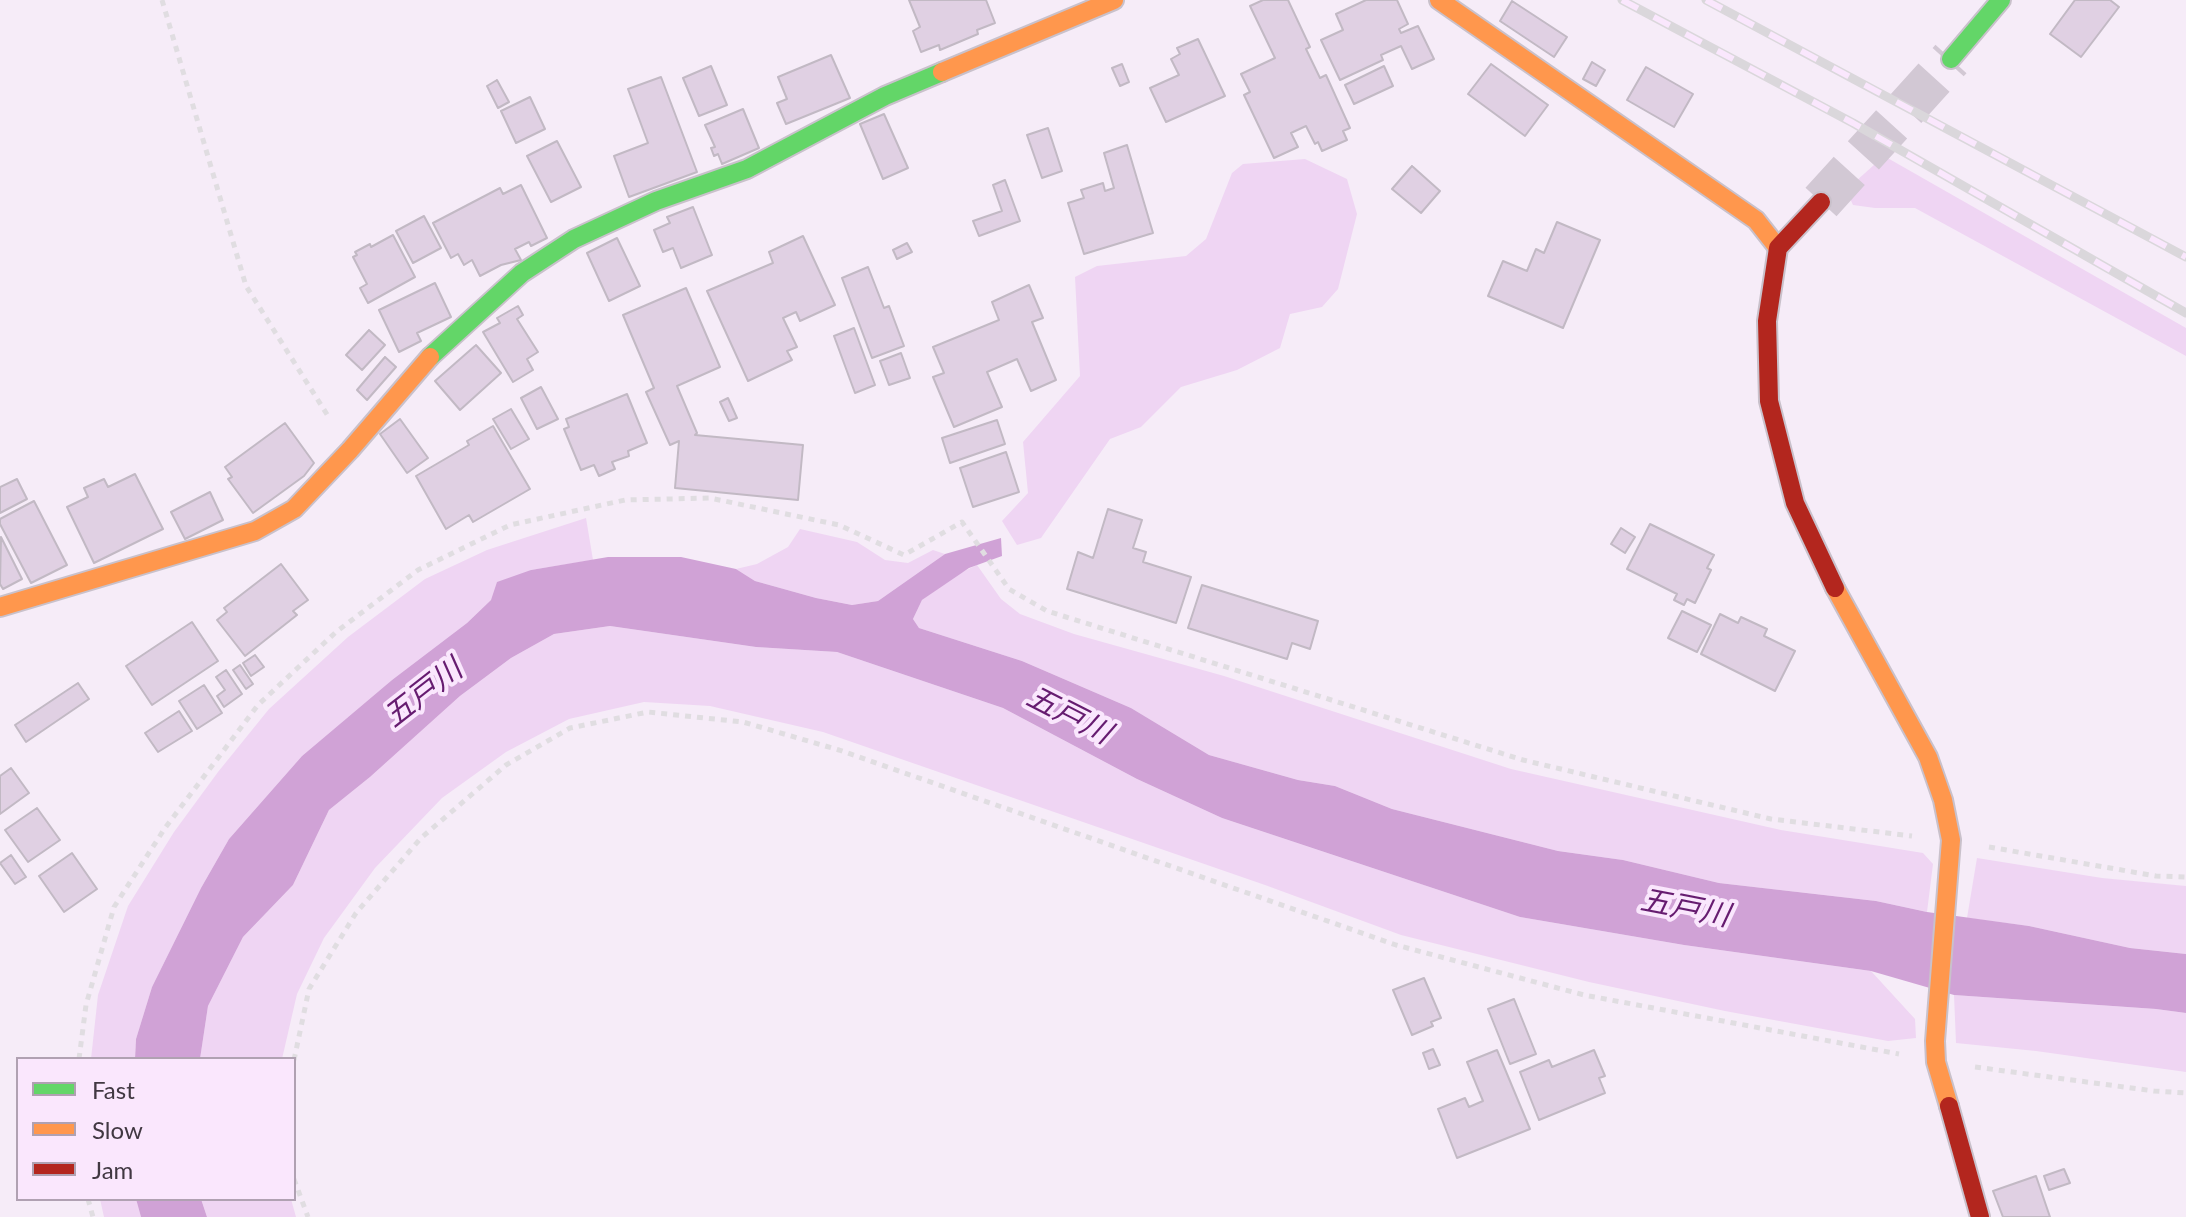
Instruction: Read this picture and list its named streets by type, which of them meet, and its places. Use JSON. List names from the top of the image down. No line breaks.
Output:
{"water":["五戸川"],"legend":["Fast","Slow","Jam"]}
